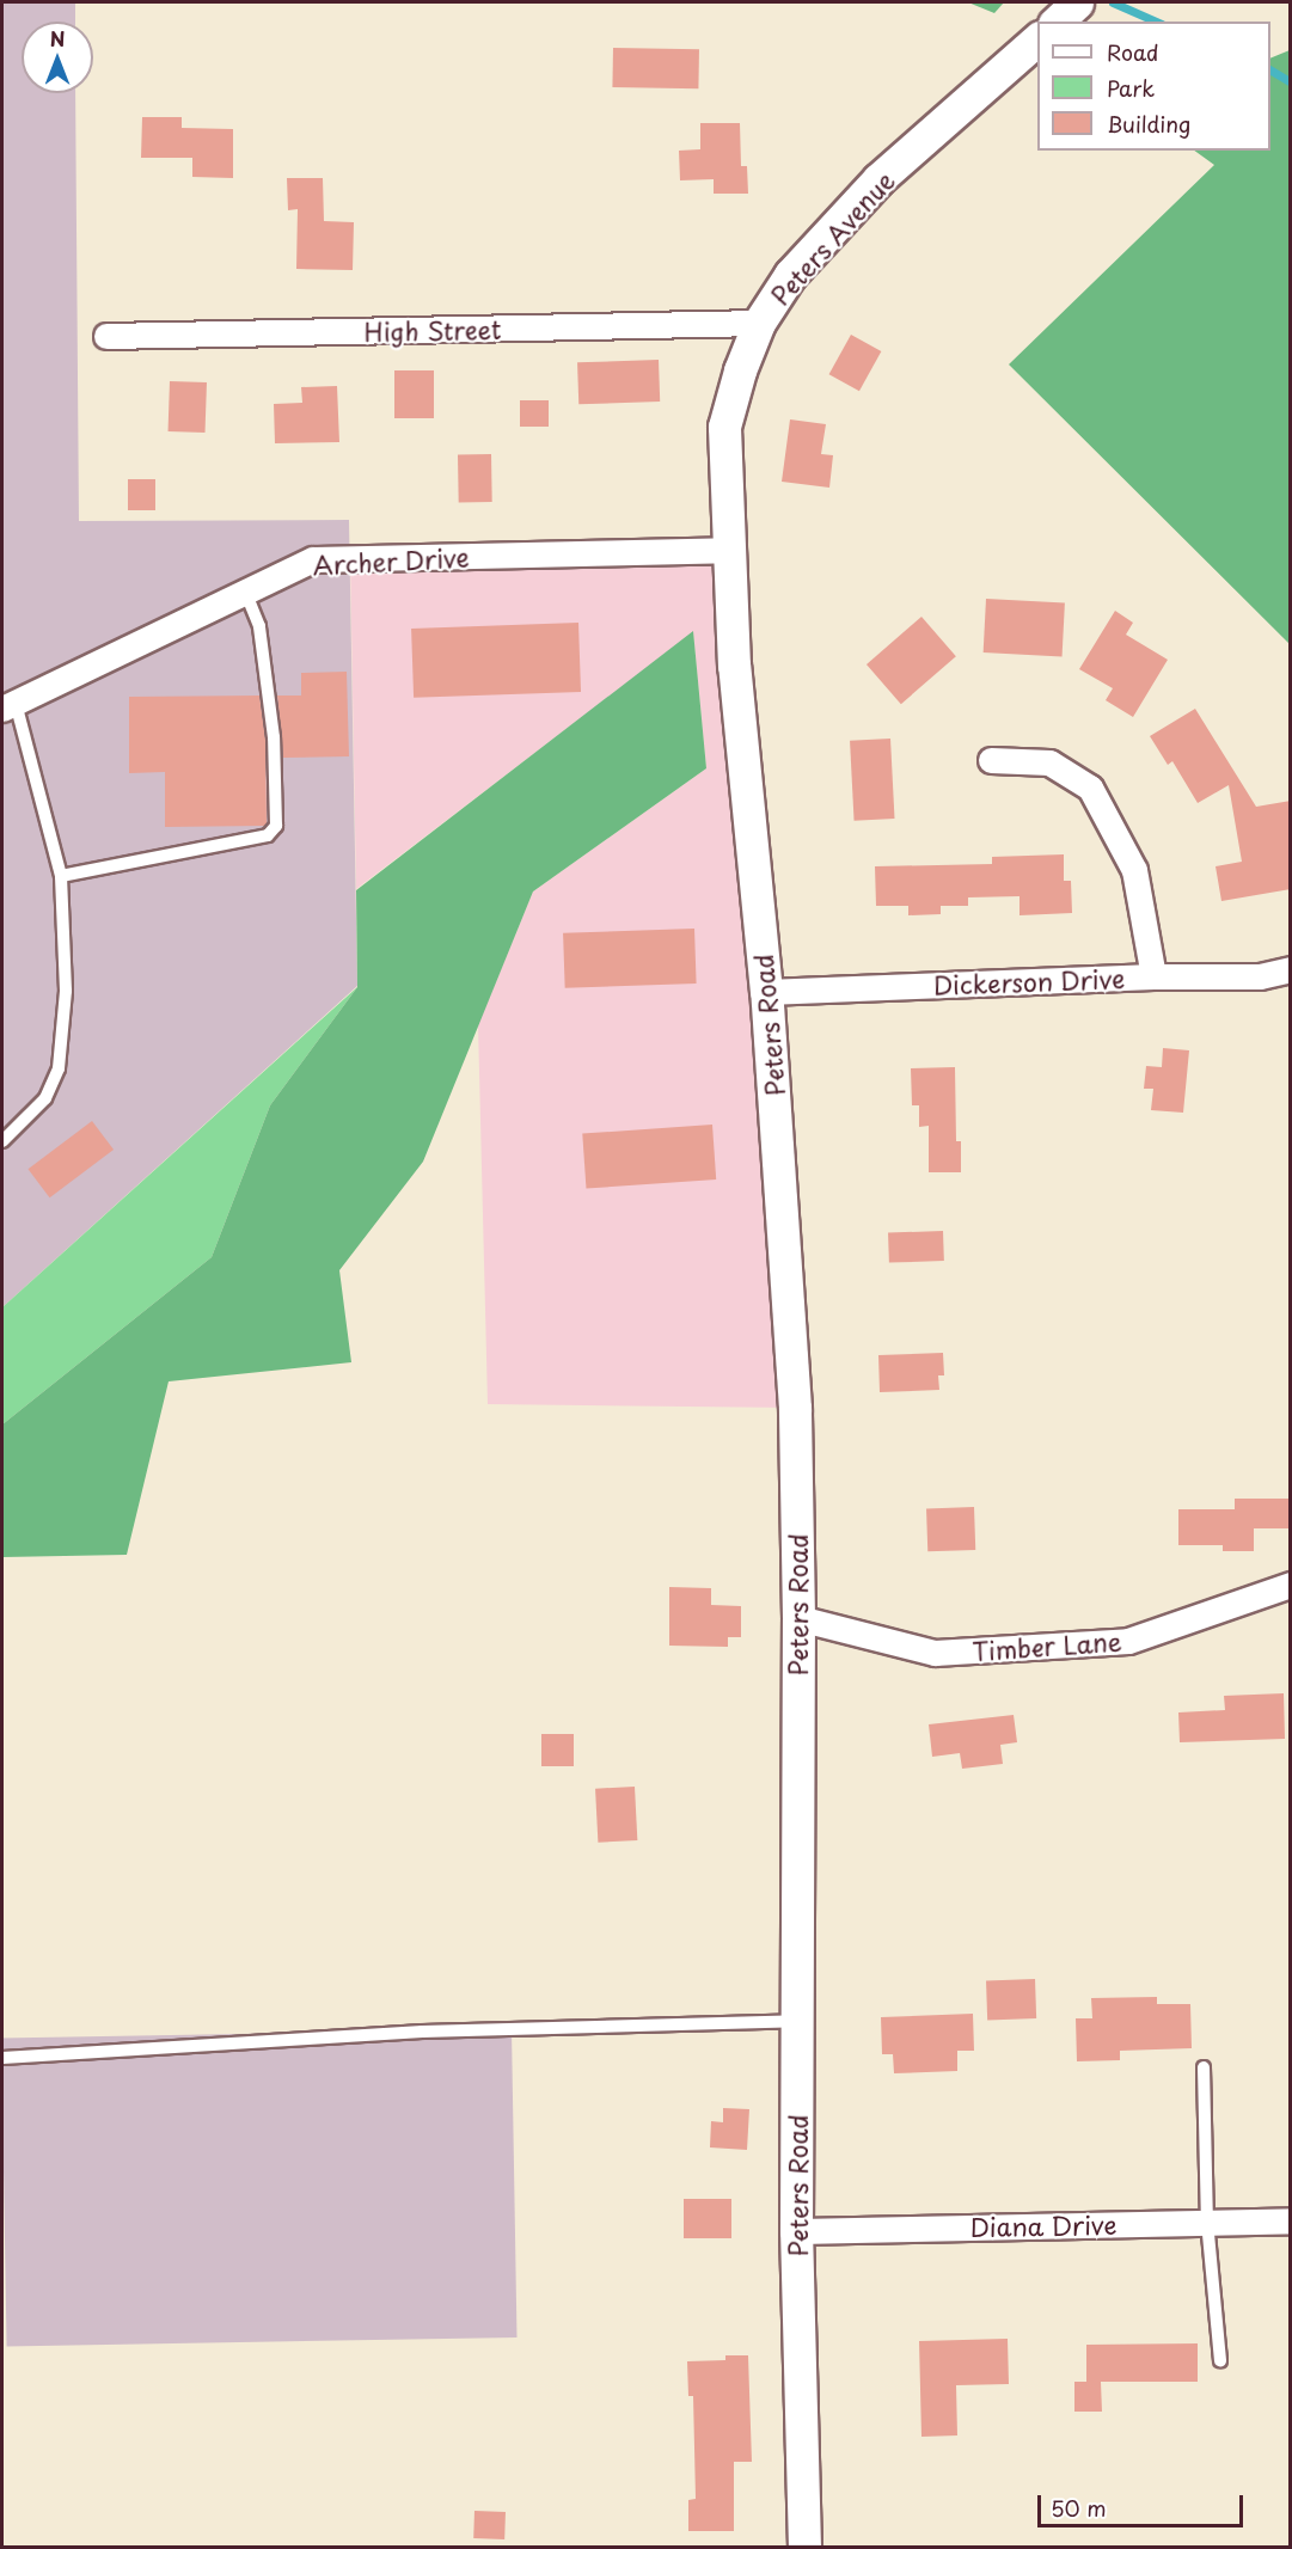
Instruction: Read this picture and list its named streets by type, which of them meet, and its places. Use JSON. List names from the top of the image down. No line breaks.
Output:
{"streets":{"street":["Peters Avenue","High Street","Archer Drive","Dickerson Drive","Peters Road","Timber Lane","Diana Drive"]},"crossings":[["Peters Avenue","High Street"],["Peters Avenue","Archer Drive"],["Peters Avenue","Peters Road"],["Dickerson Drive","Peters Road"],["Peters Road","Timber Lane"],["Peters Road","Diana Drive"]],"legend":["Road","Park","Building"],"scale_bar":"50 m","north":"top"}
